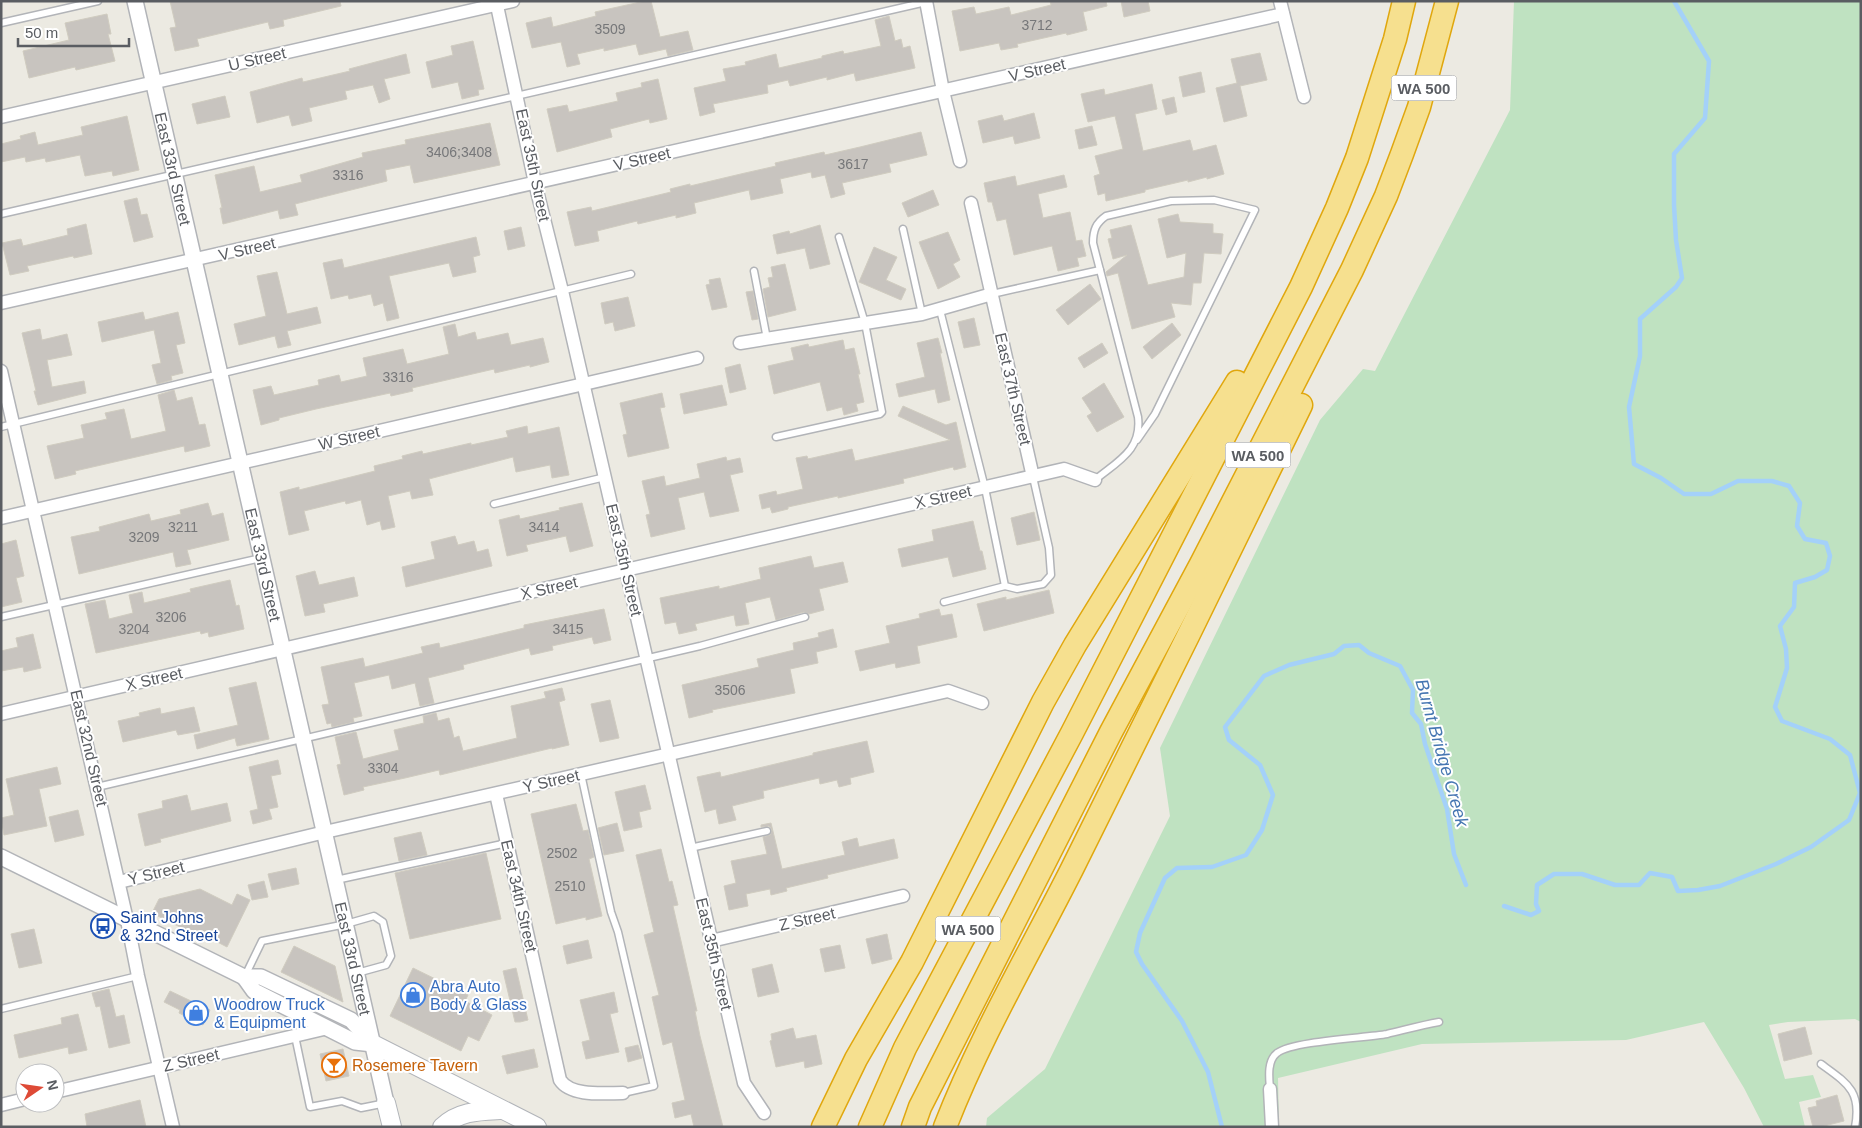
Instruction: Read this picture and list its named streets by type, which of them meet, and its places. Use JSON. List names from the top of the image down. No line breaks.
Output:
{"streets":{"highway":["WA 500"],"main road":["East 33rd Street"],"street":["U Street","V Street","East 35th Street","East 37th Street","W Street","X Street","East 32nd Street","Y Street","East 34th Street","Z Street"]},"crossings":[["U Street","East 35th Street"],["U Street","East 33rd Street"],["V Street","East 35th Street"],["V Street","East 33rd Street"],["East 35th Street","W Street"],["East 35th Street","X Street"],["East 35th Street","Y Street"],["East 35th Street","Z Street"],["East 33rd Street","W Street"],["East 33rd Street","X Street"],["East 33rd Street","Y Street"],["East 37th Street","X Street"],["W Street","East 32nd Street"],["X Street","East 32nd Street"],["East 32nd Street","Y Street"],["East 32nd Street","Z Street"],["Y Street","East 34th Street"]],"water":["Burnt Bridge Creek"],"places":{"bus stop":["Saint Johns & 32nd Street"],"shop":["Abra Auto Body & Glass","Woodrow Truck & Equipment"],"bar":["Rosemere Tavern"]},"house_numbers":["3712","3509","3406;3408","3617","3316","3316","3211","3414","3209","3206","3204","3415","3506","3304","2502","2510"],"scale_bar":"50 m","north":"right"}
